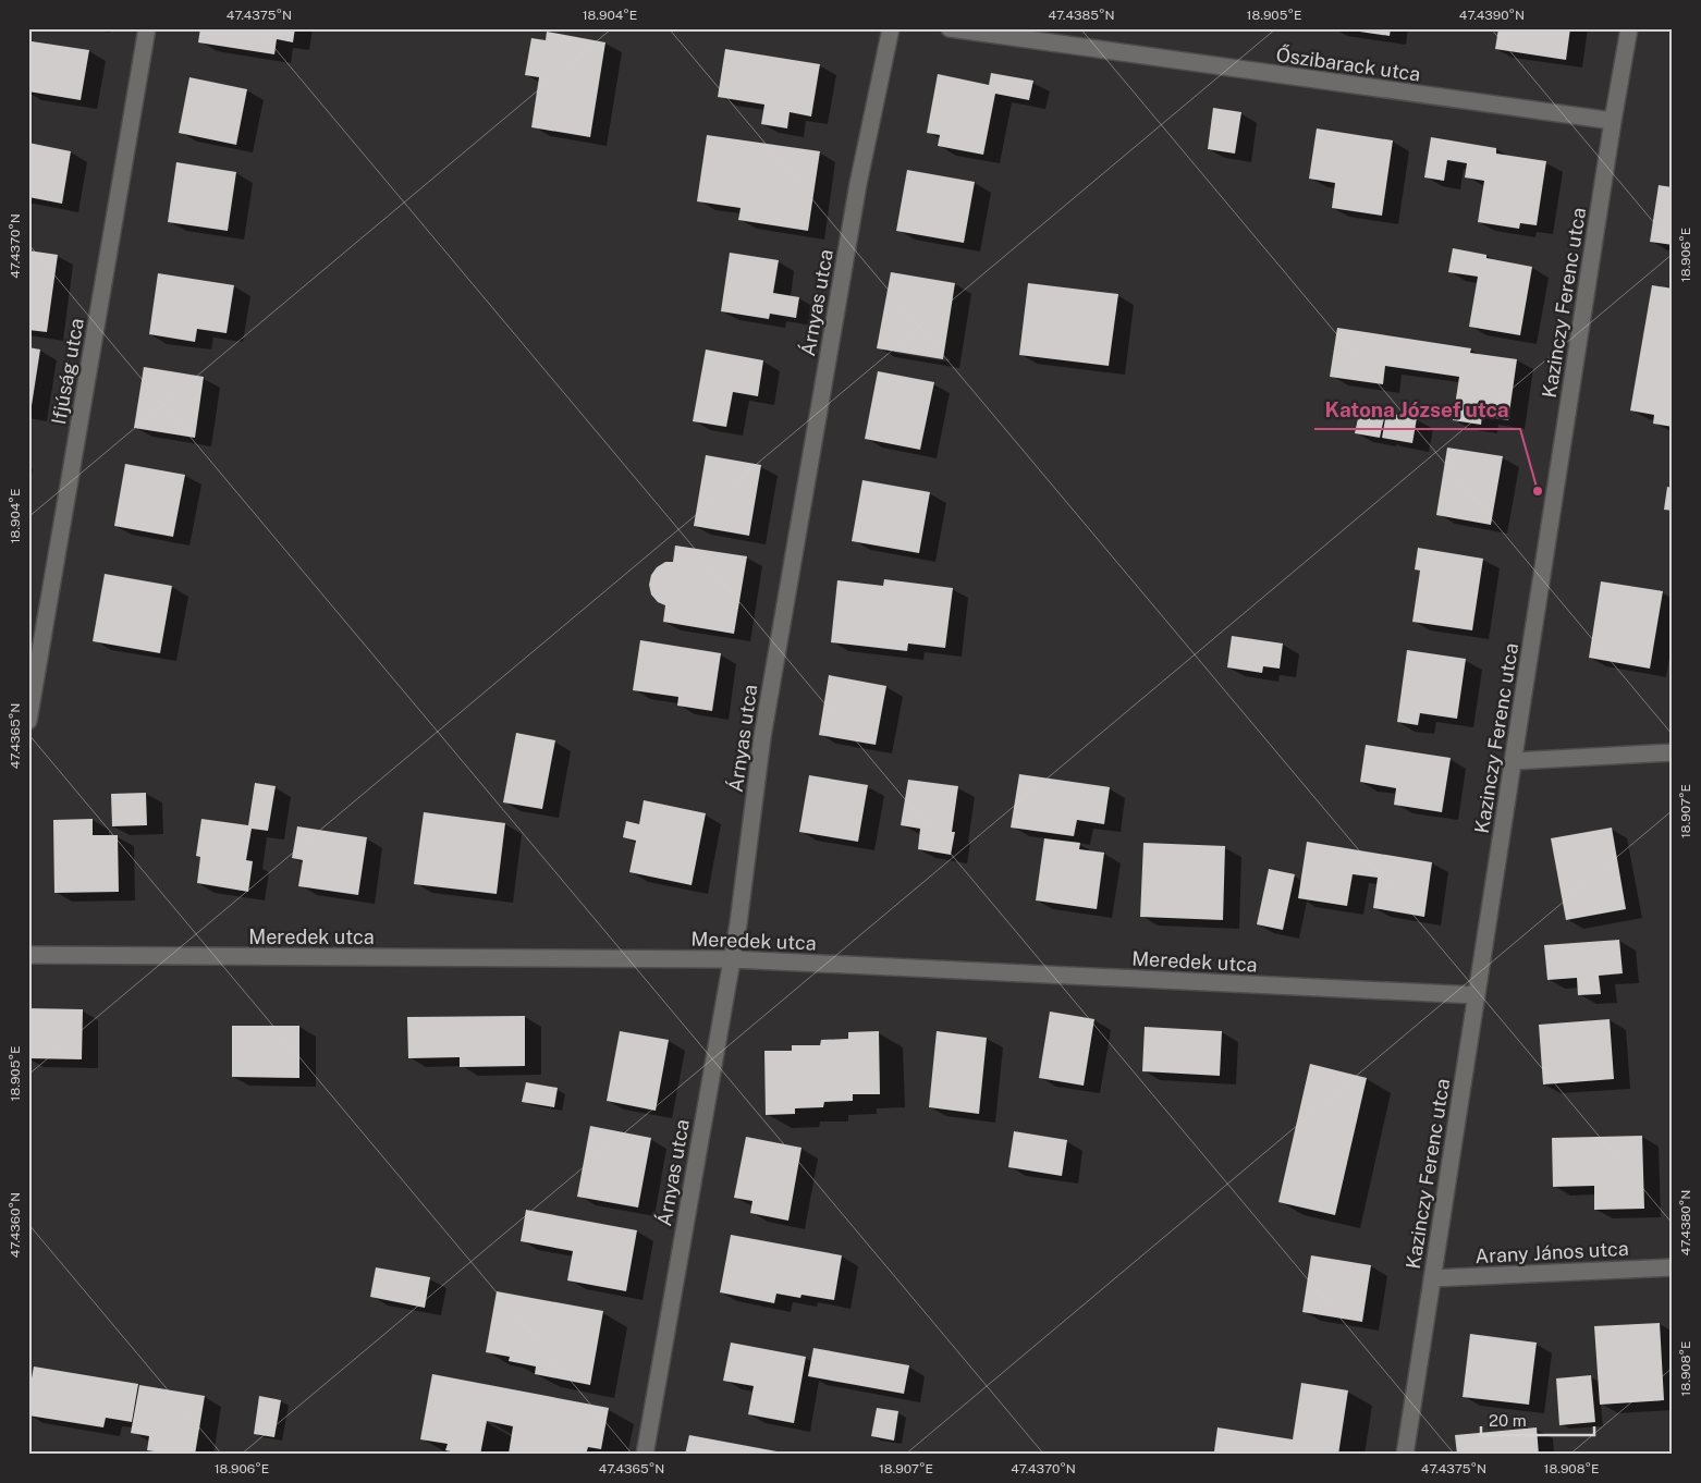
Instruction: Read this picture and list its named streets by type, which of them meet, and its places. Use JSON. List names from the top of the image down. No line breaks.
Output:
{"streets":{"street":["Őszibarack utca","Árnyas utca","Kazinczy Ferenc utca","Ifjúság utca","Meredek utca","Arany János utca"]},"crossings":[["Őszibarack utca","Kazinczy Ferenc utca"],["Árnyas utca","Meredek utca"],["Kazinczy Ferenc utca","Meredek utca"],["Kazinczy Ferenc utca","Arany János utca"]],"places":["Katona József utca"],"scale_bar":"20 m","coordinates":["47.4375°N","18.904°E","47.4385°N","18.905°E","47.4390°N","47.4370°N","18.906°E","47.4365°N","18.907°E","47.4380°N","47.4360°N","18.908°E"]}
